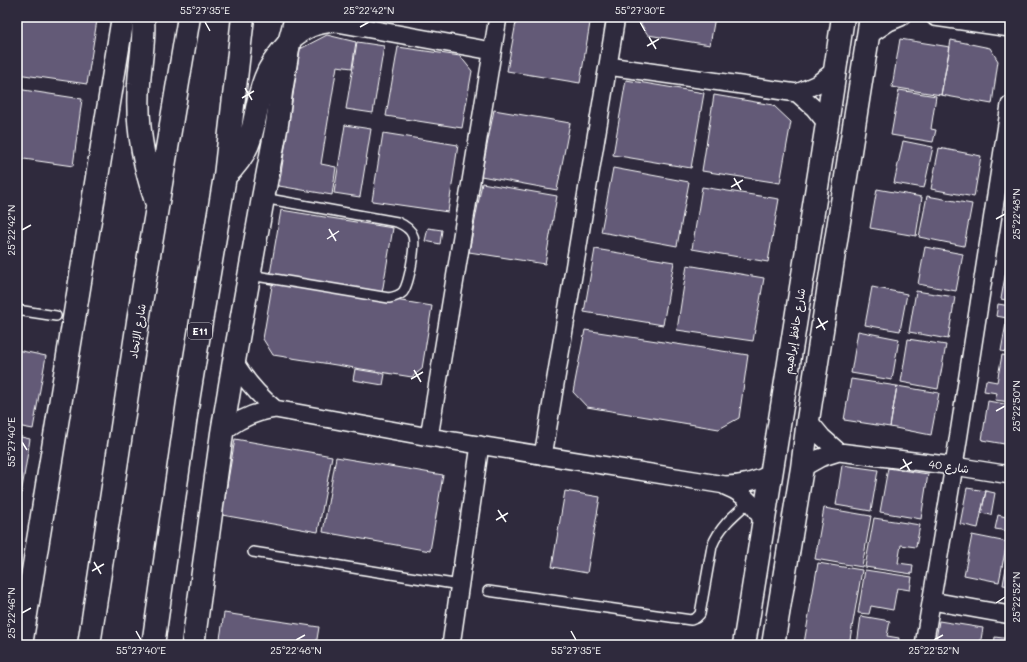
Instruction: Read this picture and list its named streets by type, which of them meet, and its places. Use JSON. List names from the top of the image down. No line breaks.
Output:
{"streets":{"main road":["شارع الإتحاد","E11","شارع حافظ إبراهيم"],"street":["شارع 40"]},"coordinates":["55°27'35\"E","25°22'42\"N","55°27'30\"E","25°22'48\"N","25°22'50\"N","55°27'40\"E","25°22'52\"N","25°22'46\"N"]}
